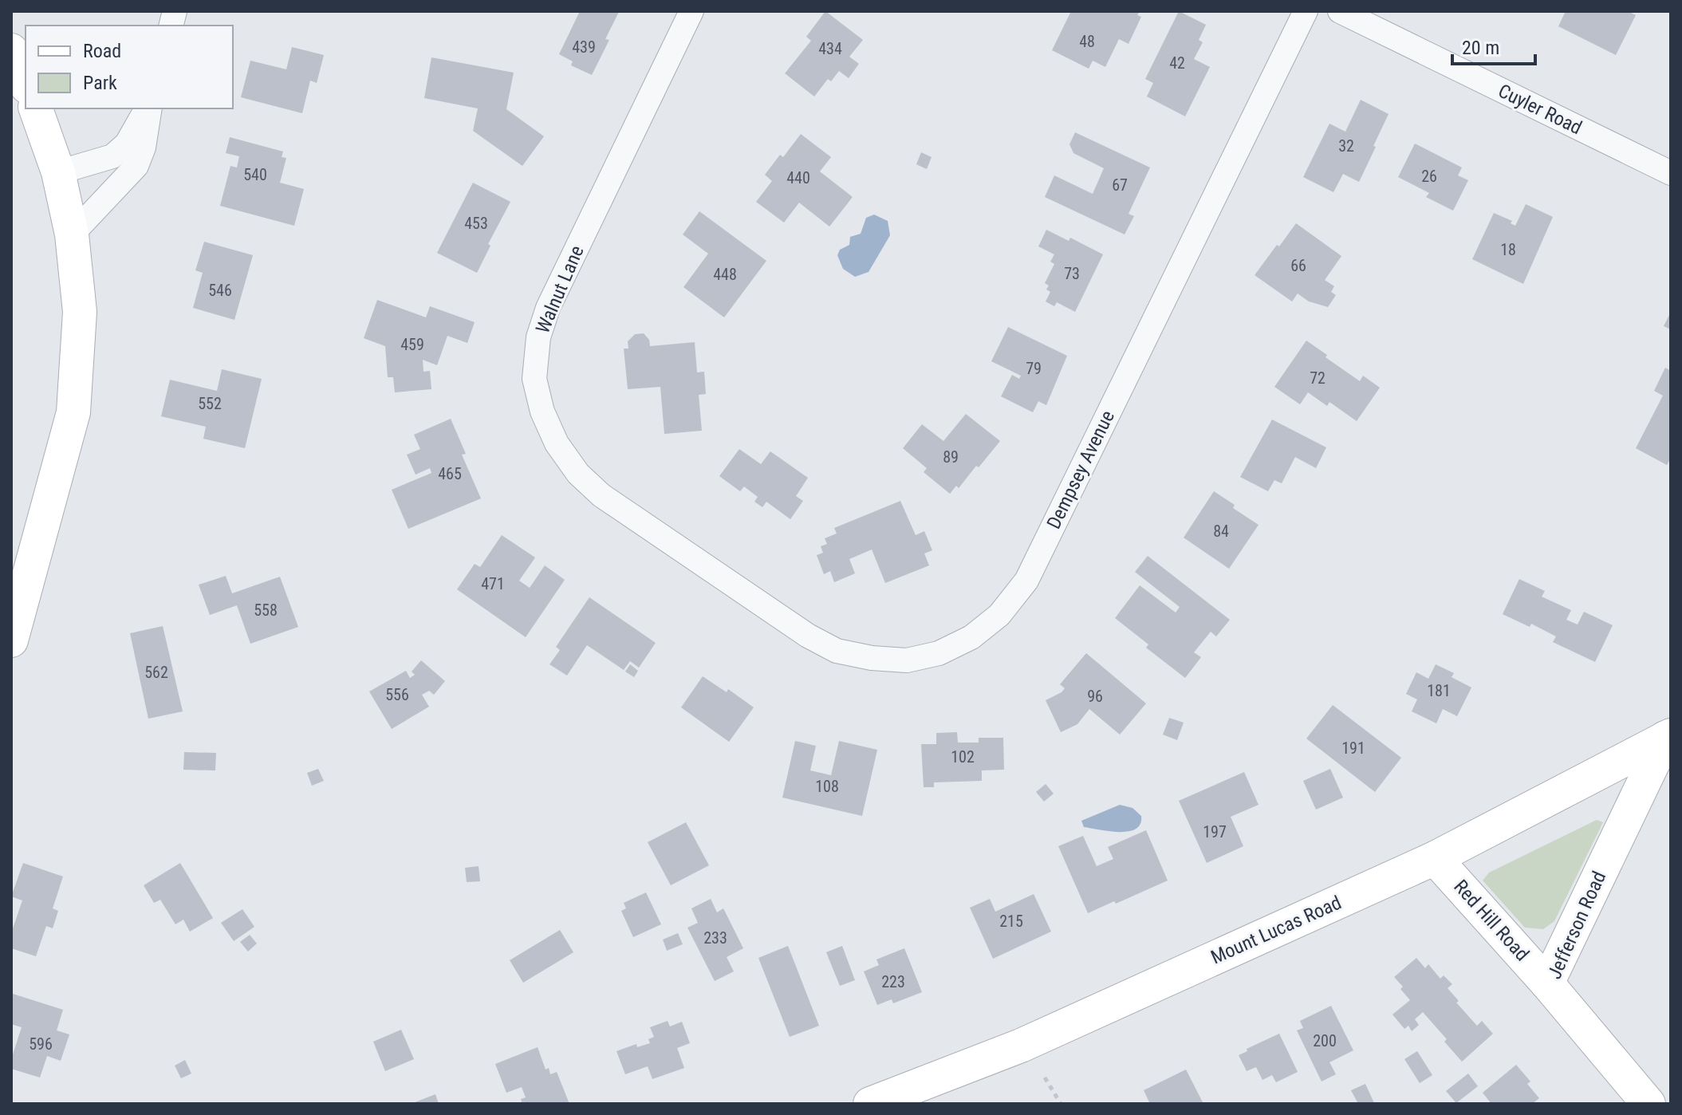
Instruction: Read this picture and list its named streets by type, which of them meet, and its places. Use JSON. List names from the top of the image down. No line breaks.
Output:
{"streets":{"street":["Cuyler Road","Walnut Lane","Dempsey Avenue","Red Hill Road","Jefferson Road","Mount Lucas Road"]},"crossings":[["Walnut Lane","Dempsey Avenue"],["Red Hill Road","Jefferson Road"],["Red Hill Road","Mount Lucas Road"],["Jefferson Road","Mount Lucas Road"]],"house_numbers":["48","439","434","42","32","540","26","440","67","453","18","66","73","448","546","459","79","72","552","89","465","84","471","558","562","181","556","96","191","102","108","197","215","233","223","200","596"],"legend":["Road","Park"],"scale_bar":"20 m"}
